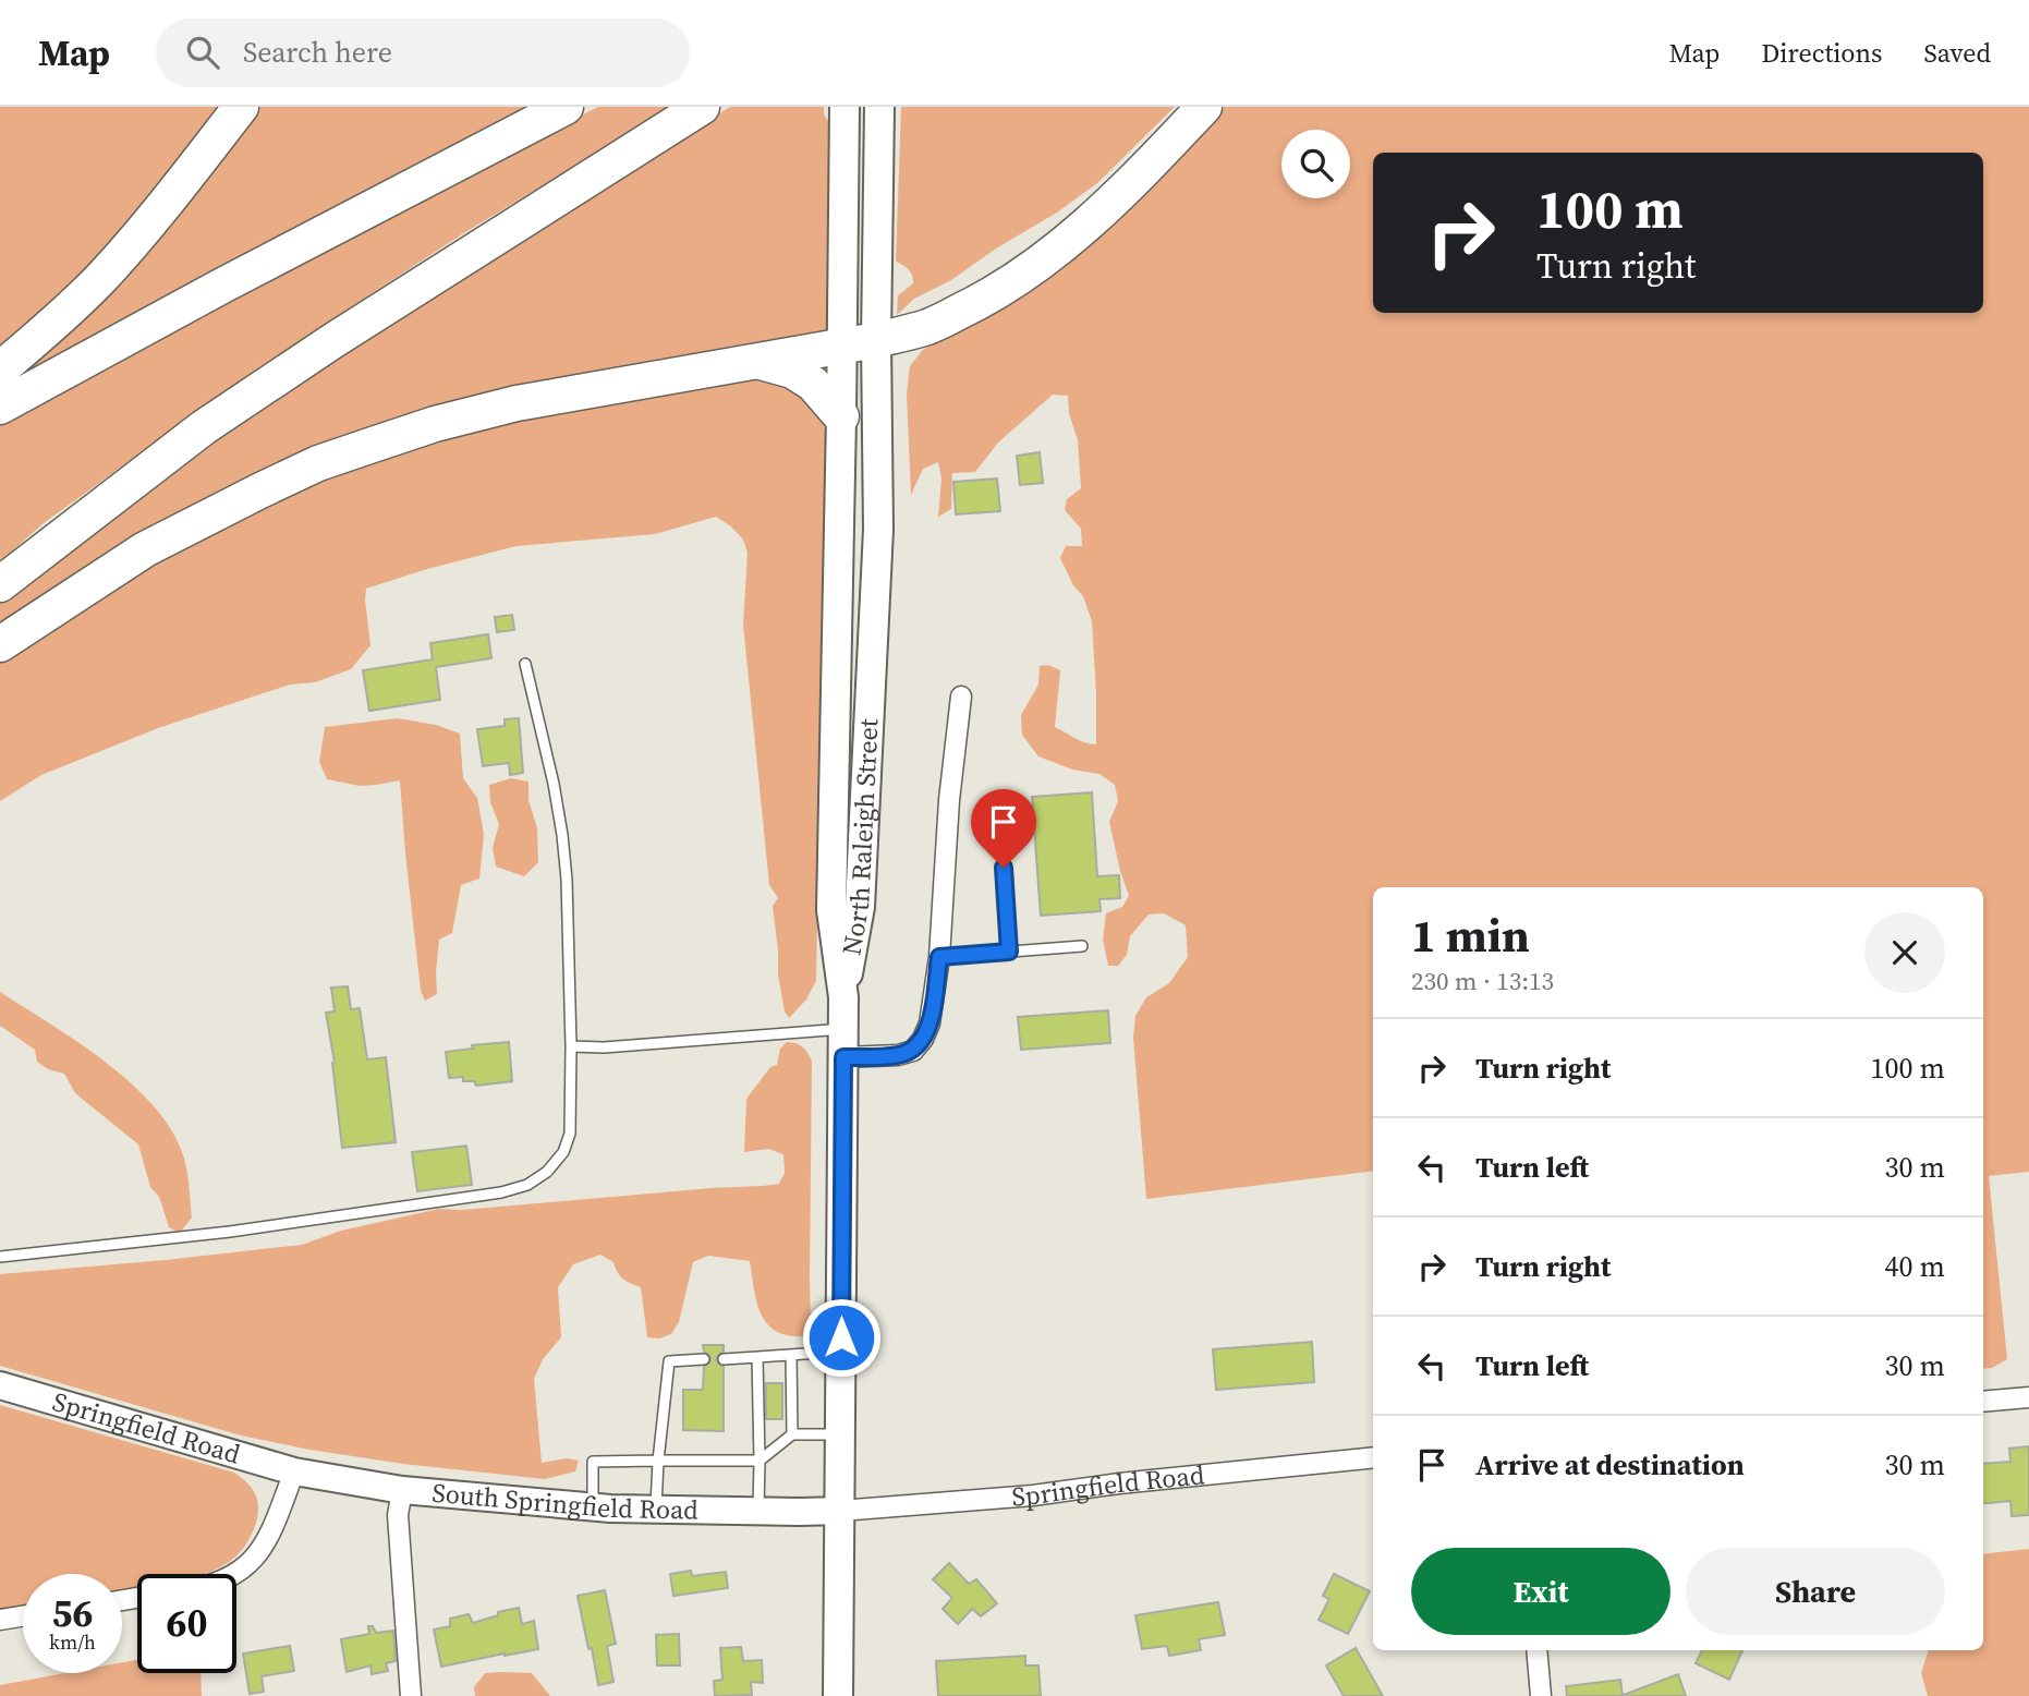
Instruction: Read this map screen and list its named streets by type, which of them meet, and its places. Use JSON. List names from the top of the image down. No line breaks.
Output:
{"streets":{"main road":["North Raleigh Street","Springfield Road","South Springfield Road"]},"crossings":[["Springfield Road","South Springfield Road"]],"page":{"header":"Map","search":"Search here","nav":["Map","Directions","Saved"],"turn":["100 m","Turn right"],"heading":["1 min","230 m · 13:13"],"list":[{"name":"Turn right","value":"100 m"},{"name":"Turn left","value":"30 m"},{"name":"Turn right","value":"40 m"},{"name":"Turn left","value":"30 m"},{"name":"Arrive at destination","value":"30 m"}],"buttons":["Exit","Share"],"speed":"56 km/h","limit":"60"}}
